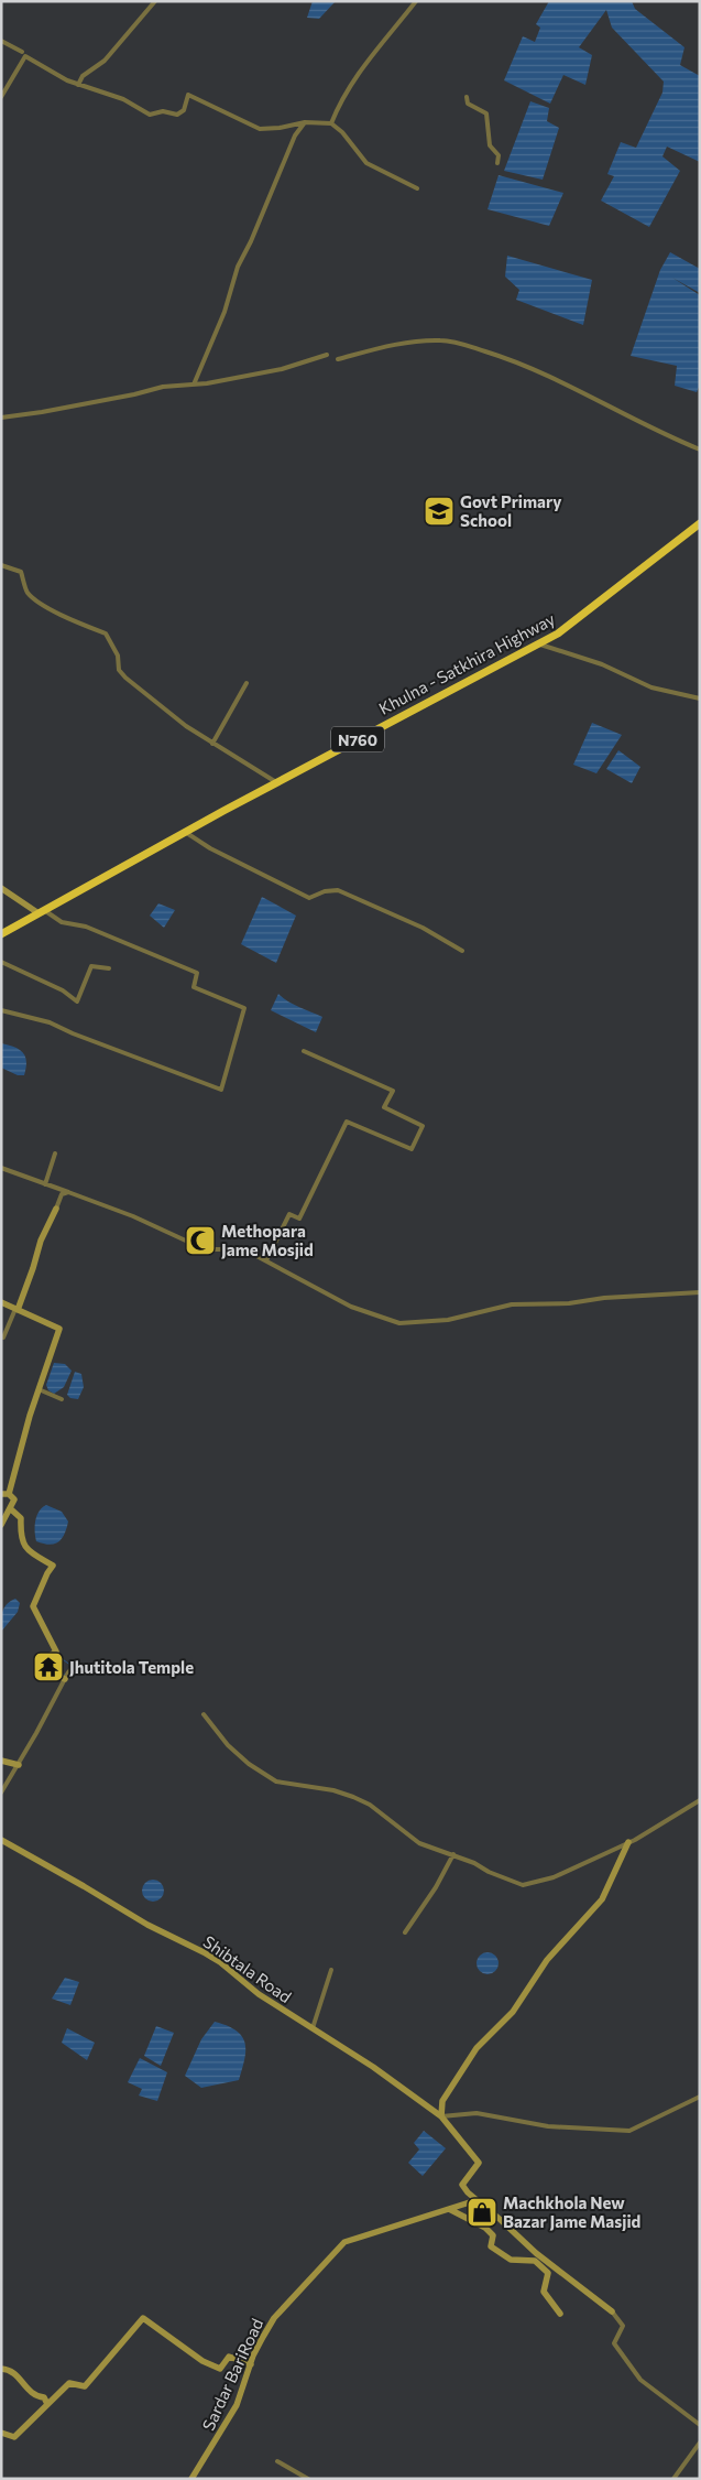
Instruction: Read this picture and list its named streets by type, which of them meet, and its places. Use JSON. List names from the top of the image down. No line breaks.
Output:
{"streets":{"highway":["Khulna - Satkhira Highway","N760"],"street":["Shibtala Road","Sardar BariRoad"]},"crossings":[["Shibtala Road","Sardar BariRoad"]],"places":{"school or university":["Govt Primary School"],"mosque":["Methopara Jame Mosjid"],"temple":["Jhutitola Temple"],"shop":["Machkhola New Bazar Jame Masjid"]}}
